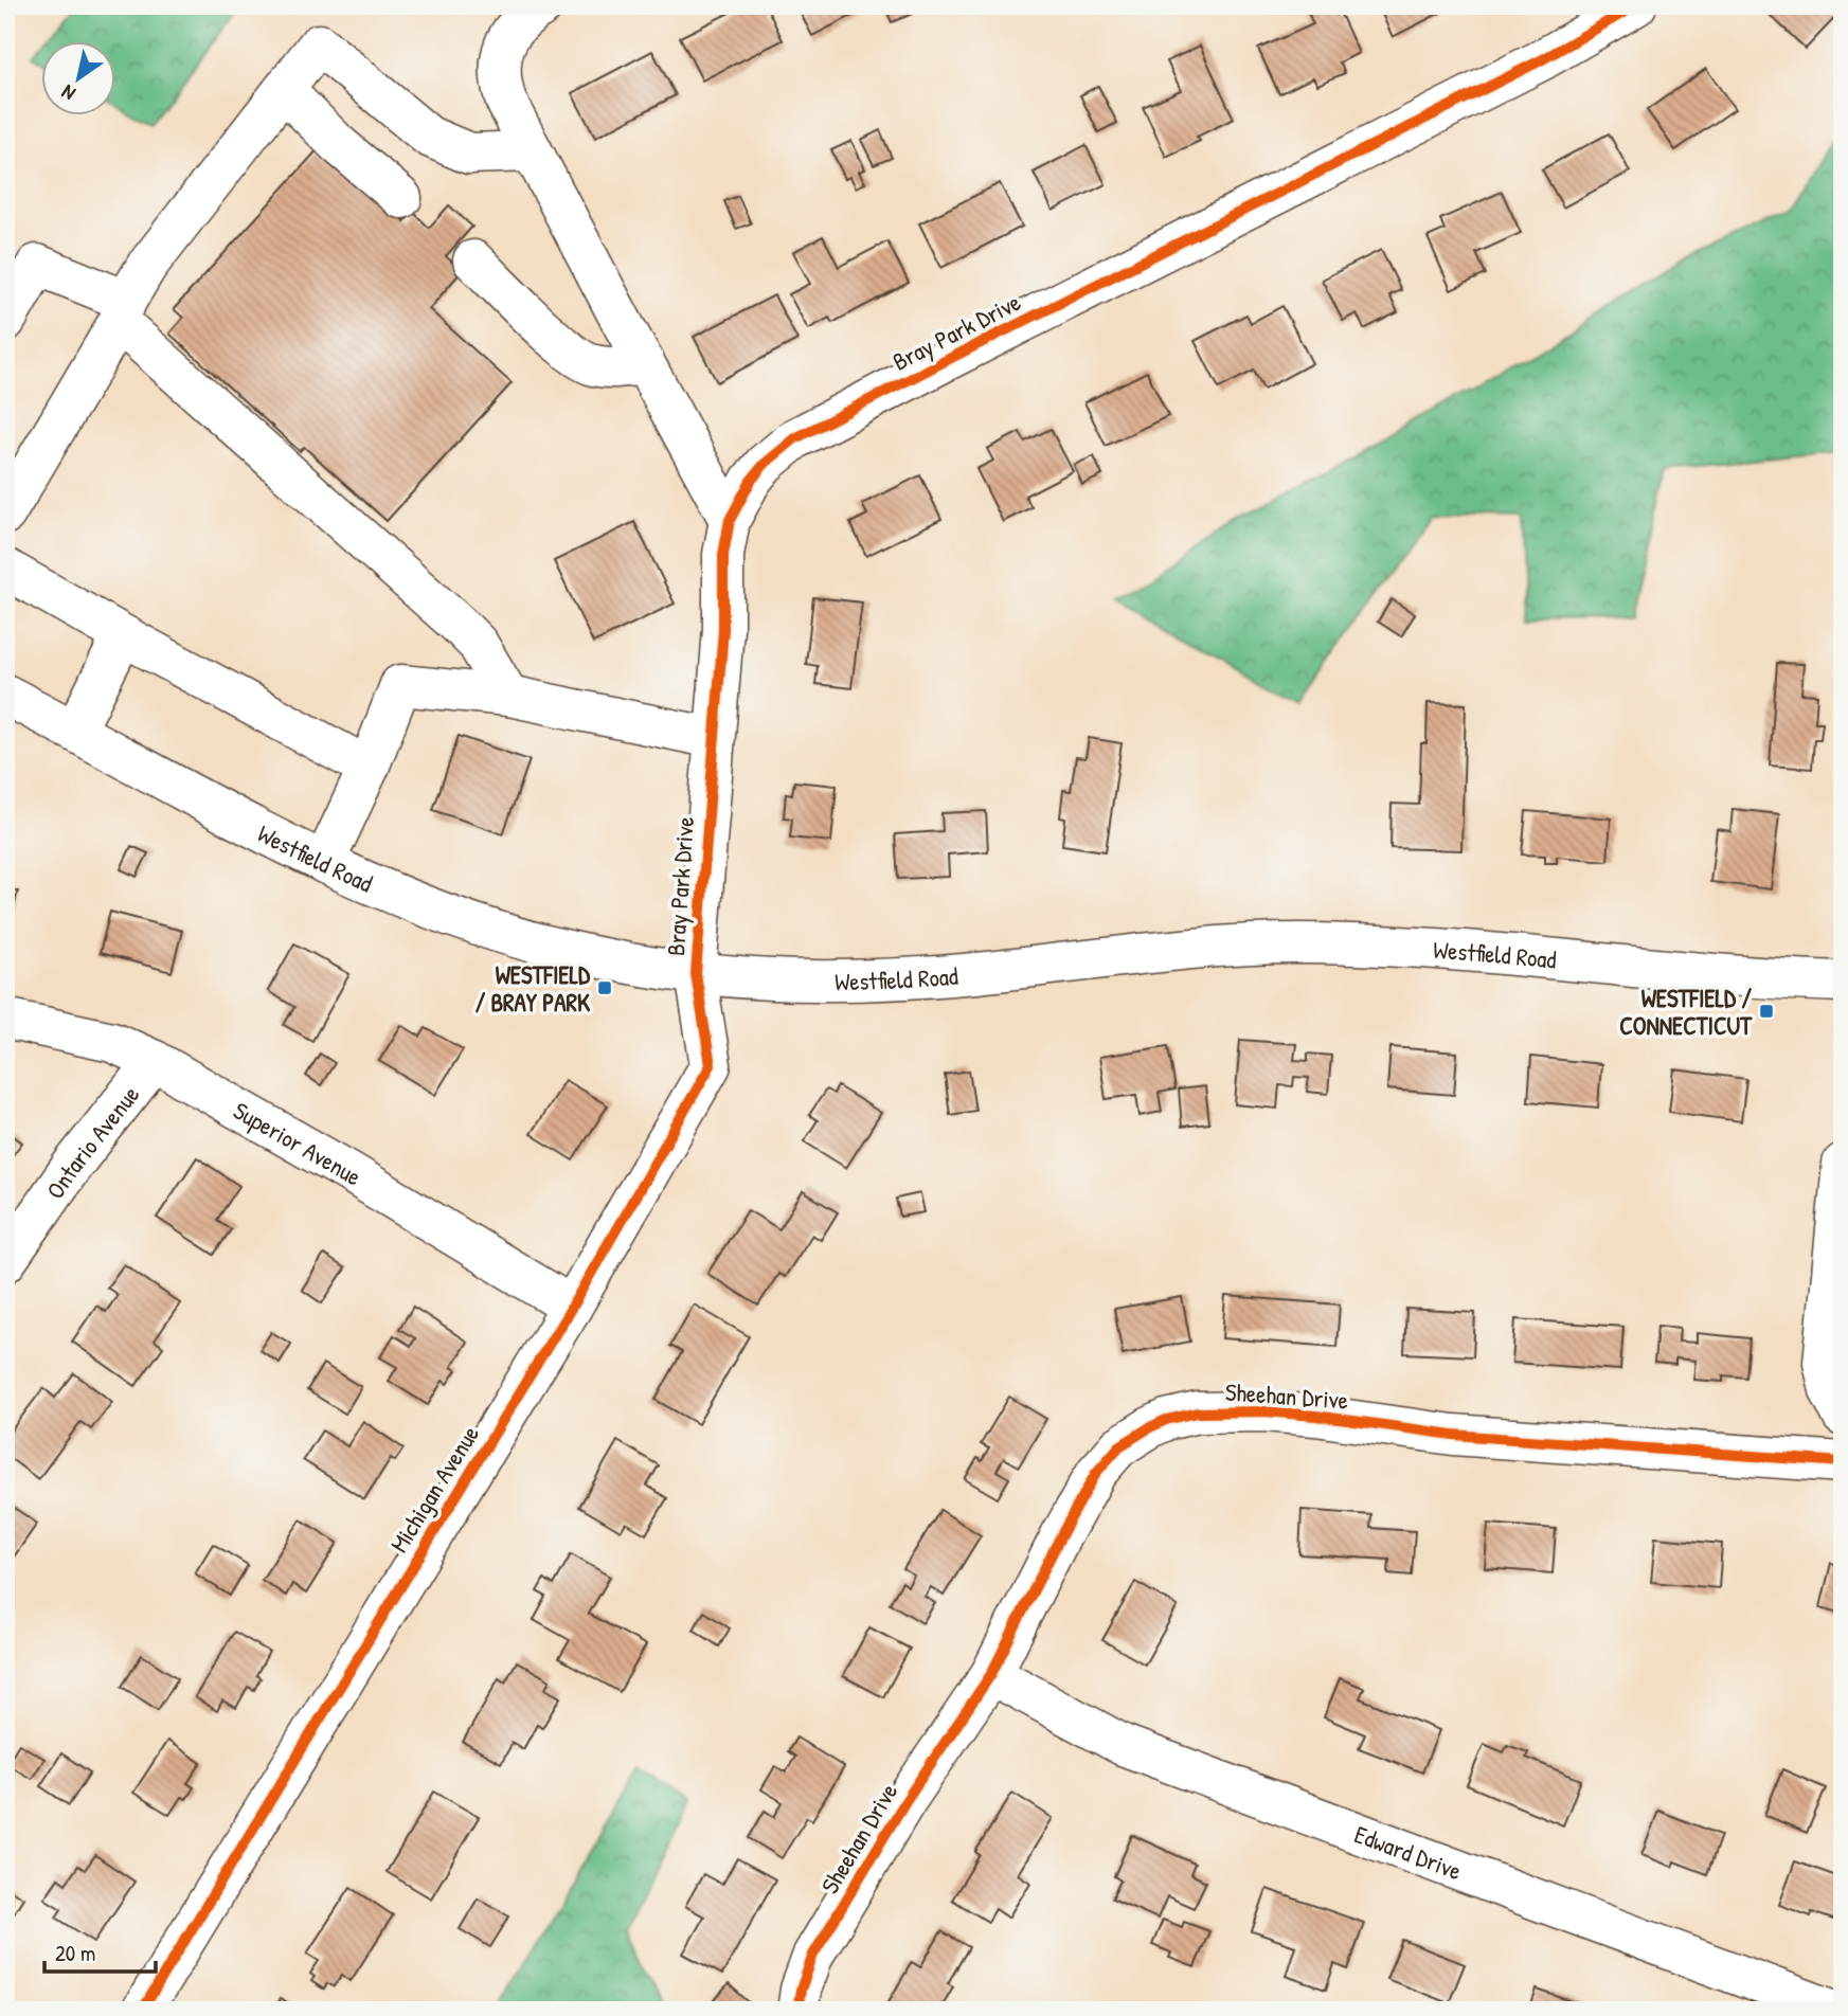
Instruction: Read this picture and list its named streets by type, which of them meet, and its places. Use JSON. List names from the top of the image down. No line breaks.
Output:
{"streets":{"street":["Bray Park Drive","Westfield Road","Ontario Avenue","Superior Avenue","Sheehan Drive","Michigan Avenue","Edward Drive"]},"crossings":[["Bray Park Drive","Westfield Road"],["Bray Park Drive","Michigan Avenue"],["Westfield Road","Michigan Avenue"],["Ontario Avenue","Superior Avenue"],["Superior Avenue","Michigan Avenue"],["Sheehan Drive","Edward Drive"]],"places":{"transit":["WESTFIELD / BRAY PARK","WESTFIELD / CONNECTICUT"]},"scale_bar":"20 m","north":"bottom left"}
